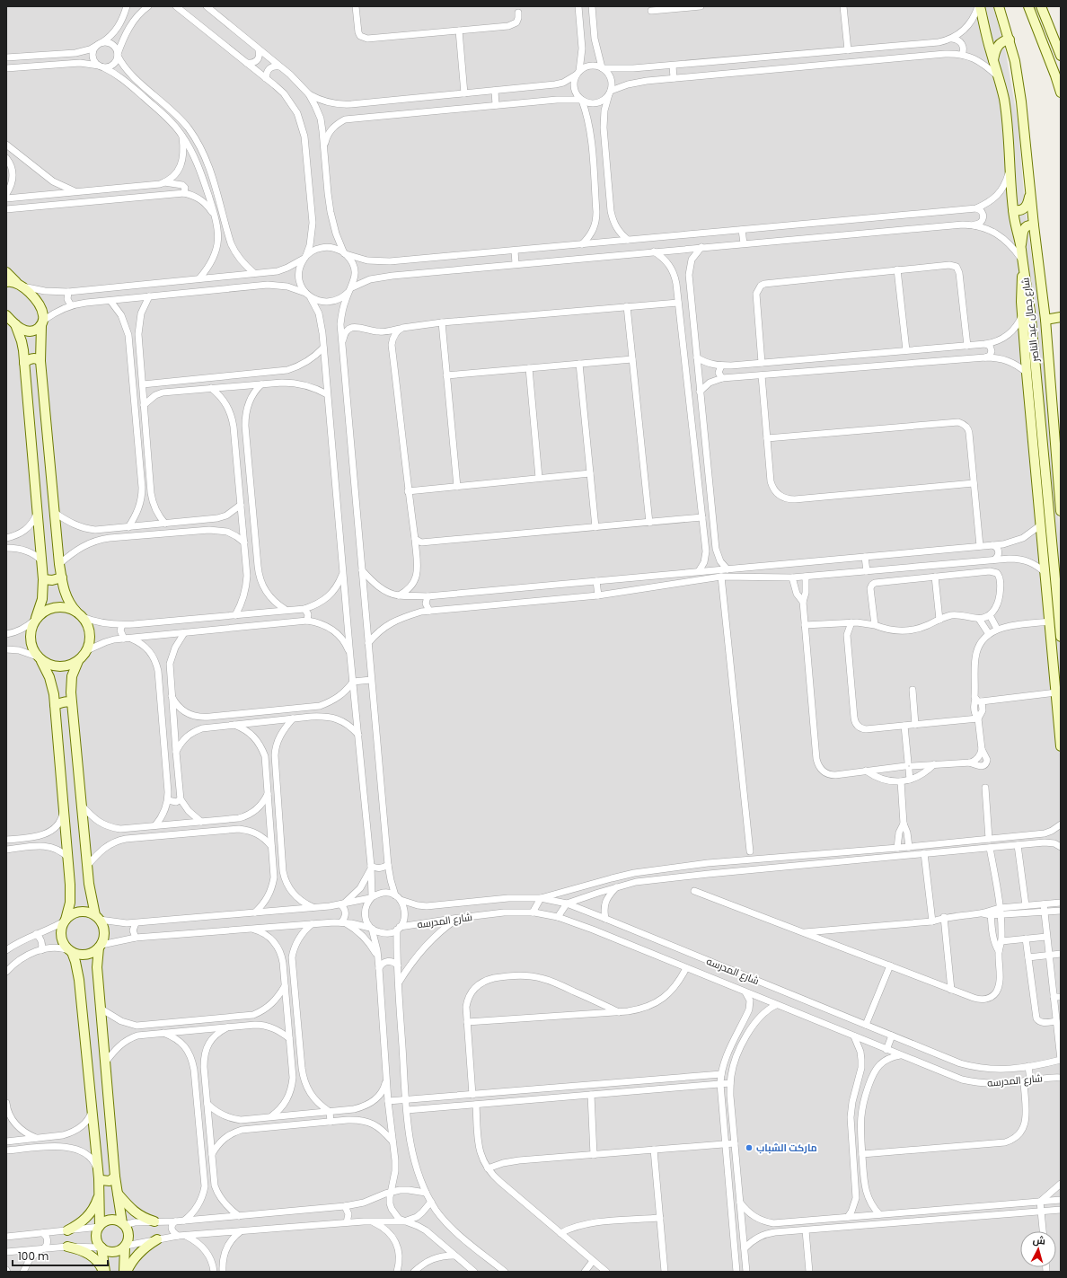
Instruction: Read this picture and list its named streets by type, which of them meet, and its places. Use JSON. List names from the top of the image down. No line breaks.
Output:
{"streets":{"street":["شارع جمال عبد الناصر","شارع المدرسه"]},"places":["ماركت الشباب"],"scale_bar":"100 m","north":"top"}
